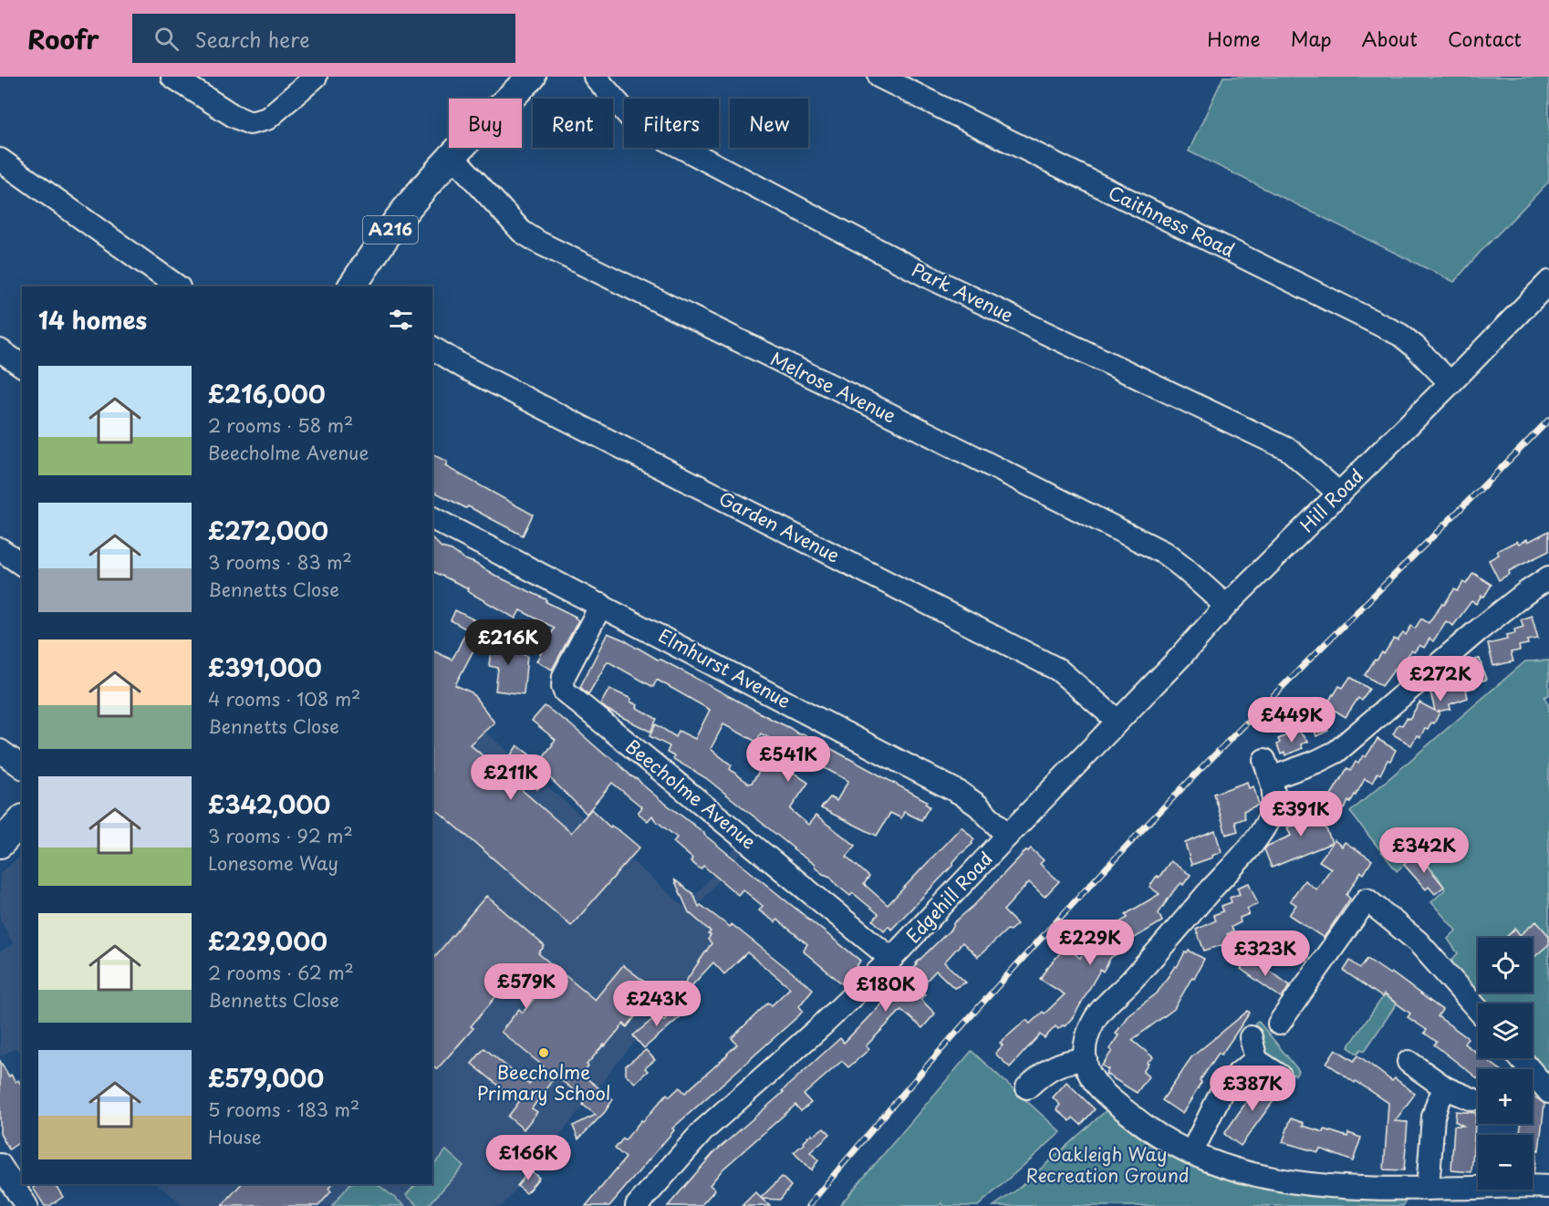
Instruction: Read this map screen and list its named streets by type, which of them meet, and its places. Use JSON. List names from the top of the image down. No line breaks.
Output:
{"streets":{"main road":["A216"],"street":["Caithness Road","Park Avenue","Melrose Avenue","Hill Road","Garden Avenue","Elmhurst Avenue","Beecholme Avenue","Edgehill Road"]},"crossings":[["Caithness Road","Hill Road"],["A216","Melrose Avenue"],["Park Avenue","Hill Road"],["Melrose Avenue","Hill Road"],["Hill Road","Garden Avenue"],["Hill Road","Edgehill Road"],["Garden Avenue","Edgehill Road"],["Elmhurst Avenue","Beecholme Avenue"],["Elmhurst Avenue","Edgehill Road"],["Beecholme Avenue","Edgehill Road"]],"parks":["Oakleigh Way Recreation Ground"],"places":["Beecholme Primary School"],"page":{"header":"Roofr","search":"Search here","nav":["Home","Map","About","Contact"],"chip":["Buy","Rent","Filters","New"],"heading":"14 homes","list":[{"name":"£216,000","note":"2 rooms · 58 m² · Beecholme Avenue"},{"name":"£272,000","note":"3 rooms · 83 m² · Bennetts Close"},{"name":"£391,000","note":"4 rooms · 108 m² · Bennetts Close"},{"name":"£342,000","note":"3 rooms · 92 m² · Lonesome Way"},{"name":"£229,000","note":"2 rooms · 62 m² · Bennetts Close"},{"name":"£579,000","note":"5 rooms · 183 m² · House"}],"price":["£216K","£272K","£449K","£541K","£211K","£391K","£342K","£229K","£323K","£579K","£180K","£243K","£387K","£166K"],"map_buttons":["+","−"]}}
